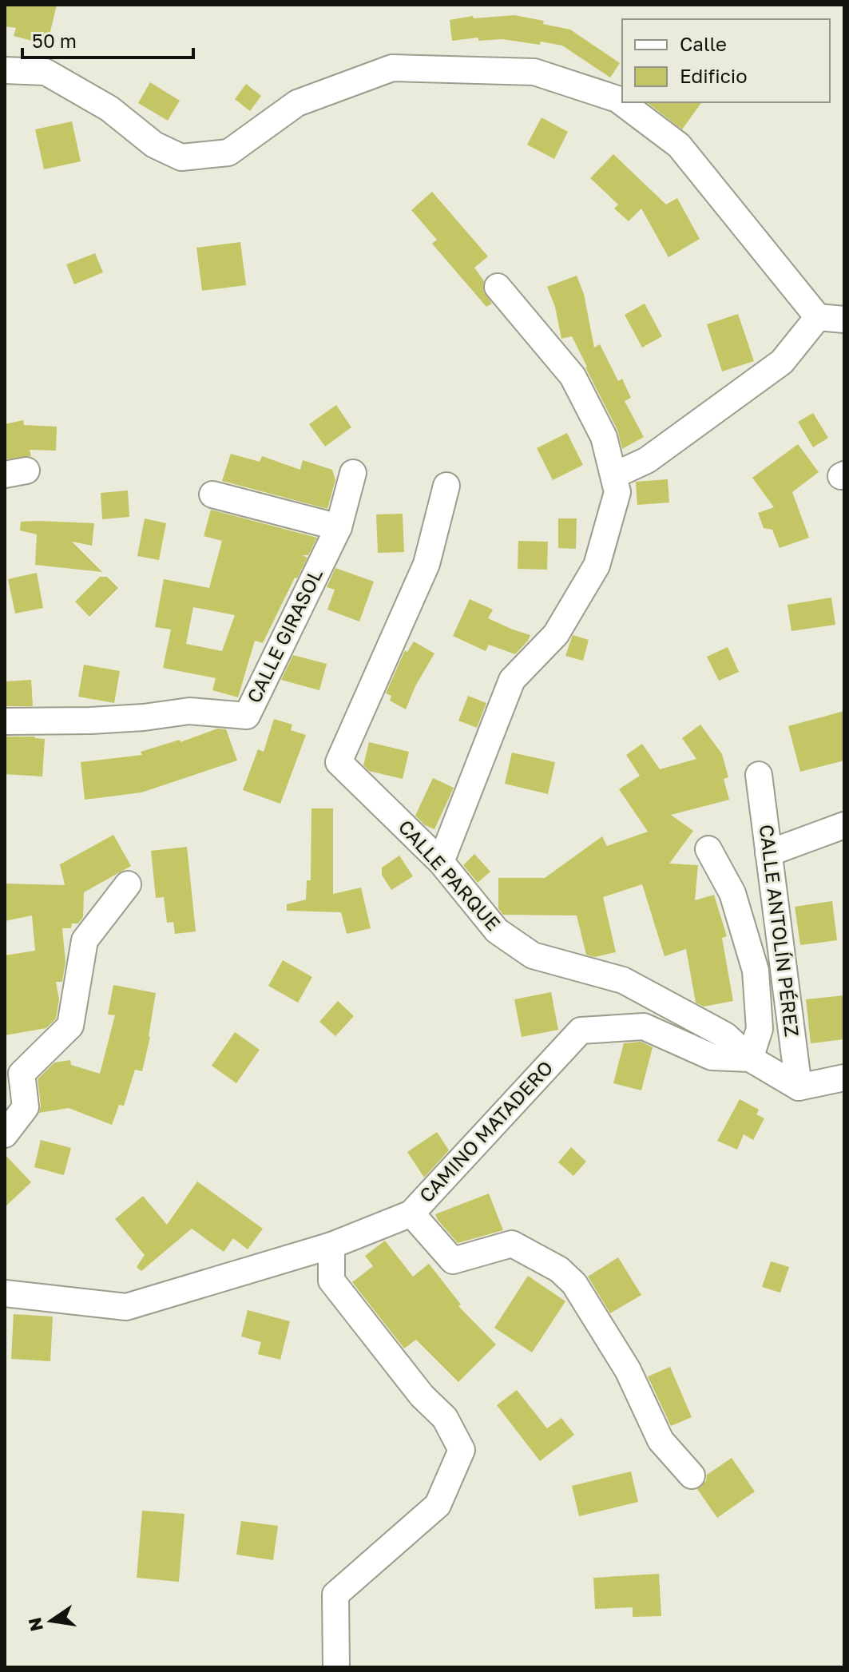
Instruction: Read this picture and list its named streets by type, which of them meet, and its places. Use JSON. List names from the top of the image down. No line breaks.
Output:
{"streets":{"street":["CALLE GIRASOL","CALLE PARQUE","CALLE ANTOLÍN PÉREZ","CAMINO MATADERO"]},"crossings":[["CALLE PARQUE","CAMINO MATADERO"],["CALLE ANTOLÍN PÉREZ","CAMINO MATADERO"]],"legend":["Calle","Edificio"],"scale_bar":"50 m","north":"left"}
